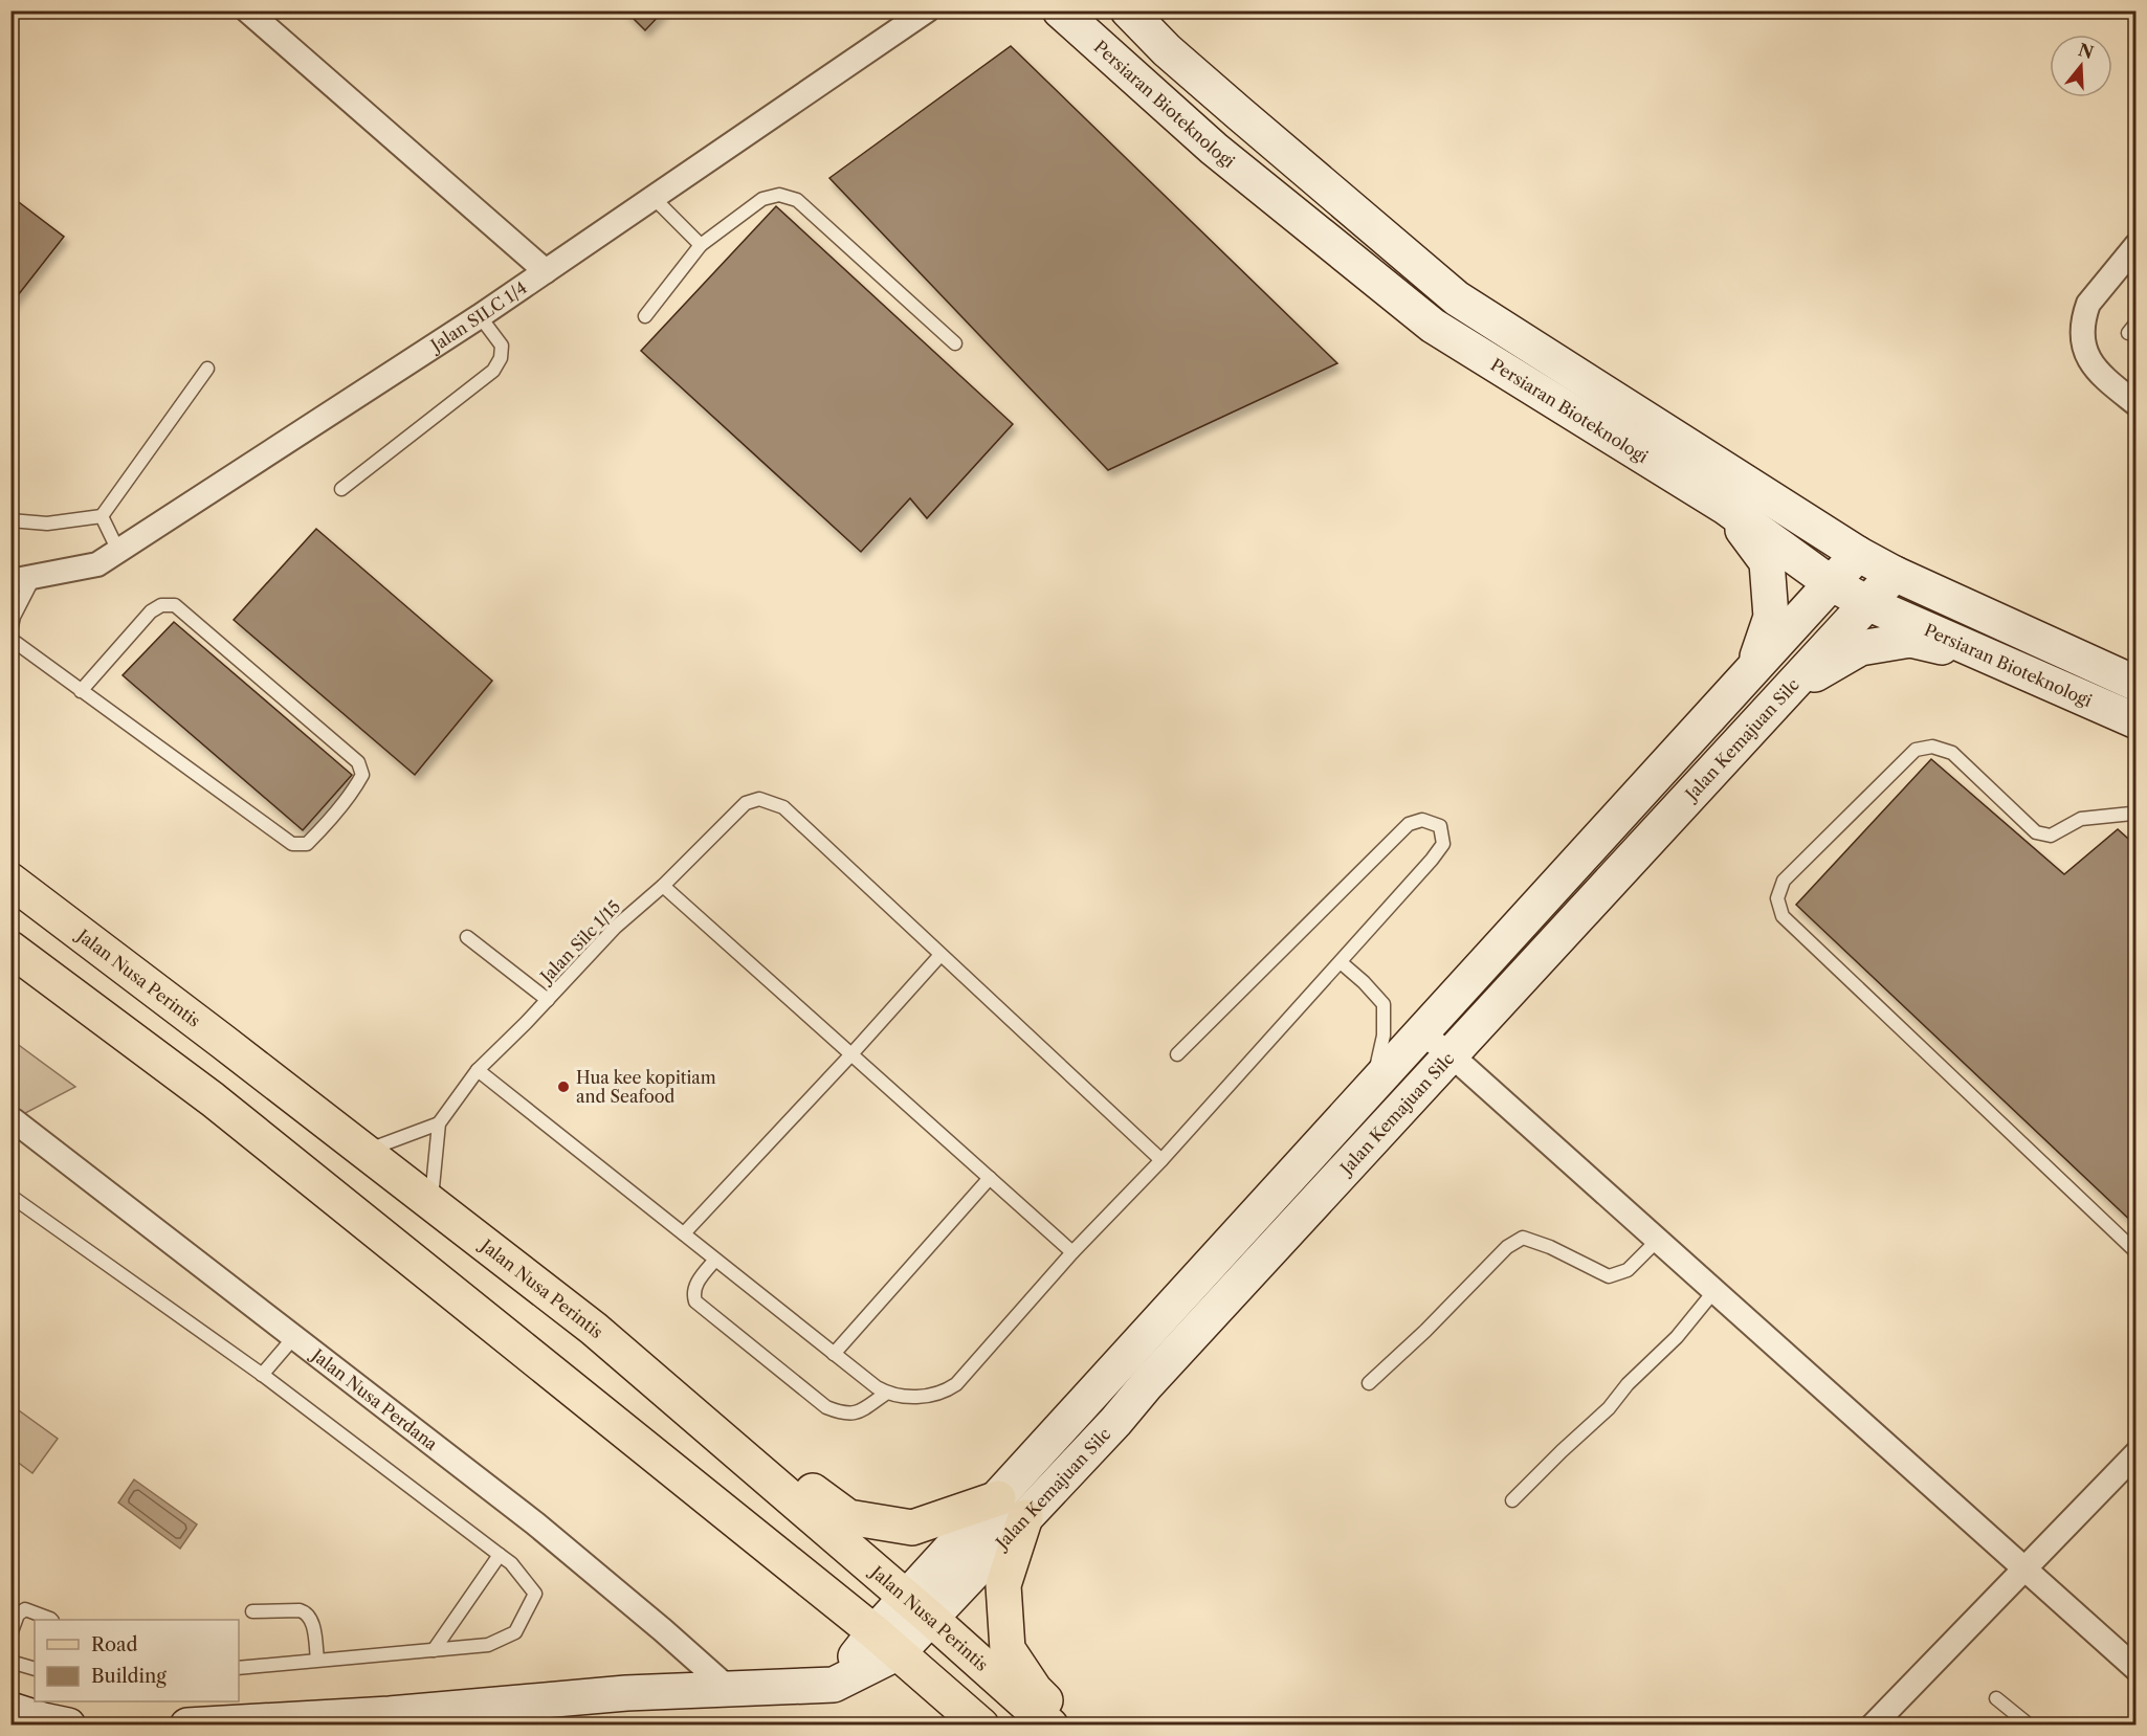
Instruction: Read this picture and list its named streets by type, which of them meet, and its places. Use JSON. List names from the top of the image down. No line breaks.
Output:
{"streets":{"main road":["Jalan Nusa Perintis"],"street":["Persiaran Bioteknologi","Jalan SILC 1/4","Jalan Kemajuan Silc","Jalan Nusa Perdana"],"lane":["Jalan Silc 1/15"]},"crossings":[["Persiaran Bioteknologi","Jalan Kemajuan Silc"],["Jalan Kemajuan Silc","Jalan Nusa Perintis"],["Jalan Kemajuan Silc","Jalan Nusa Perdana"]],"places":["Hua kee kopitiam and Seafood"],"legend":["Road","Building"],"north":"top"}
